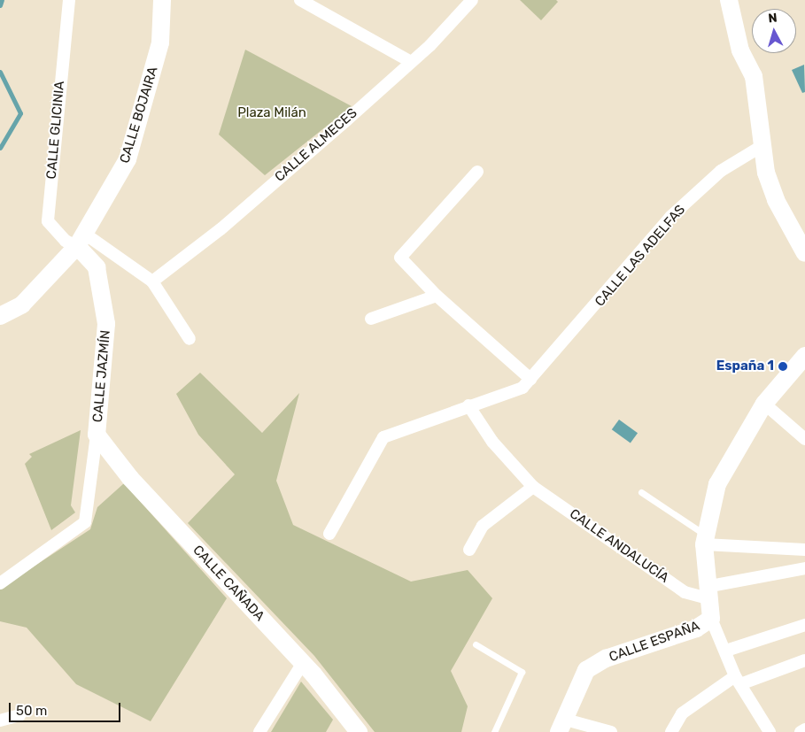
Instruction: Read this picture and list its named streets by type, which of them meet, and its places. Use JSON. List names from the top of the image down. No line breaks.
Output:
{"streets":{"street":["CALLE BOJAIRA","CALLE GLICINIA","CALLE ALMECES","CALLE LAS ADELFAS","CALLE JAZMÍN","CALLE ANDALUCÍA","CALLE CAÑADA","CALLE ESPAÑA"]},"crossings":[["CALLE BOJAIRA","CALLE GLICINIA"],["CALLE BOJAIRA","CALLE JAZMÍN"],["CALLE GLICINIA","CALLE ALMECES"],["CALLE GLICINIA","CALLE JAZMÍN"],["CALLE LAS ADELFAS","CALLE ANDALUCÍA"],["CALLE JAZMÍN","CALLE CAÑADA"],["CALLE ANDALUCÍA","CALLE ESPAÑA"]],"parks":["Plaza Milán"],"places":["España 1"],"scale_bar":"50 m","north":"top"}
